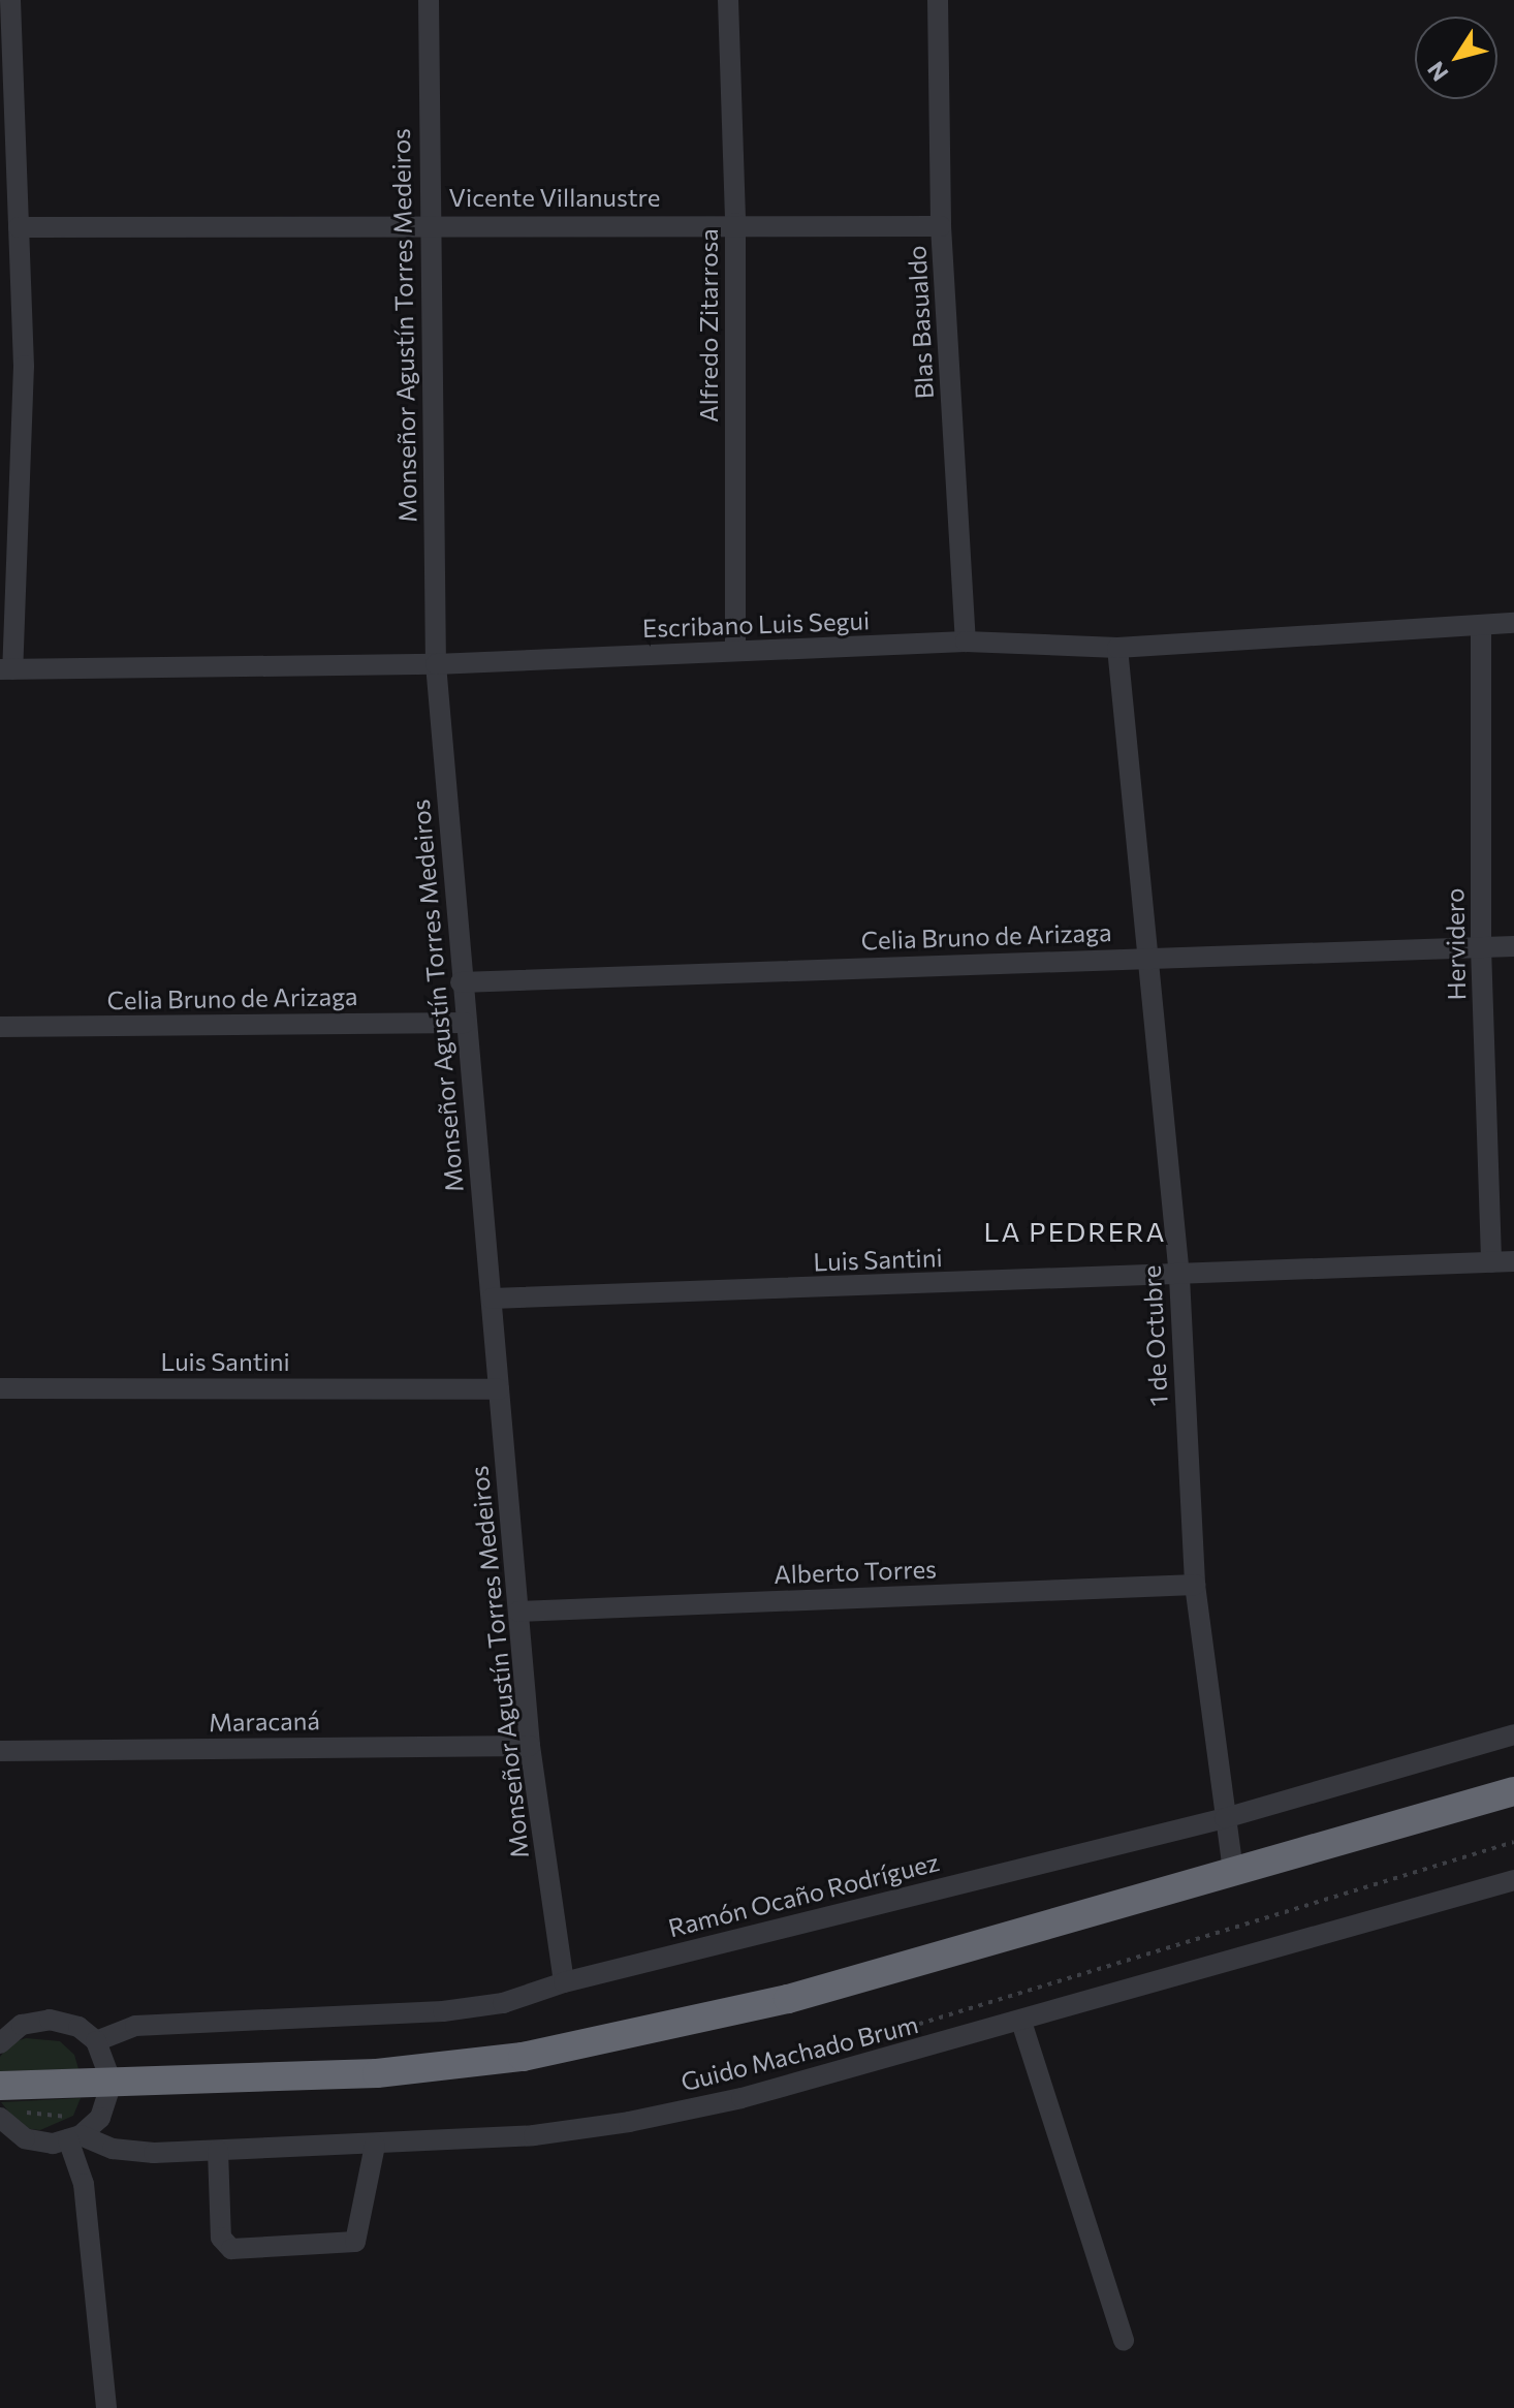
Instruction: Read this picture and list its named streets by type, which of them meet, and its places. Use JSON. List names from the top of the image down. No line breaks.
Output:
{"streets":{"street":["Vicente Villanustre","Blas Basualdo","Monseñor Agustín Torres Medeiros","Alfredo Zitarrosa","Escribano Luis Segui","Celia Bruno de Arizaga","Hervidero","Luis Santini","1 de Octubre","Alberto Torres","Maracaná","Ramón Ocaño Rodríguez","Guido Machado Brum"]},"crossings":[["Vicente Villanustre","Blas Basualdo"],["Vicente Villanustre","Monseñor Agustín Torres Medeiros"],["Vicente Villanustre","Alfredo Zitarrosa"],["Blas Basualdo","Escribano Luis Segui"],["Monseñor Agustín Torres Medeiros","Escribano Luis Segui"],["Monseñor Agustín Torres Medeiros","Celia Bruno de Arizaga"],["Monseñor Agustín Torres Medeiros","Luis Santini"],["Monseñor Agustín Torres Medeiros","Alberto Torres"],["Monseñor Agustín Torres Medeiros","Maracaná"],["Monseñor Agustín Torres Medeiros","Ramón Ocaño Rodríguez"],["Alfredo Zitarrosa","Escribano Luis Segui"],["Escribano Luis Segui","Hervidero"],["Escribano Luis Segui","1 de Octubre"],["Celia Bruno de Arizaga","Hervidero"],["Celia Bruno de Arizaga","1 de Octubre"],["Hervidero","Luis Santini"],["Luis Santini","1 de Octubre"],["1 de Octubre","Alberto Torres"],["1 de Octubre","Ramón Ocaño Rodríguez"]],"districts":["LA PEDRERA"],"north":"bottom left"}
